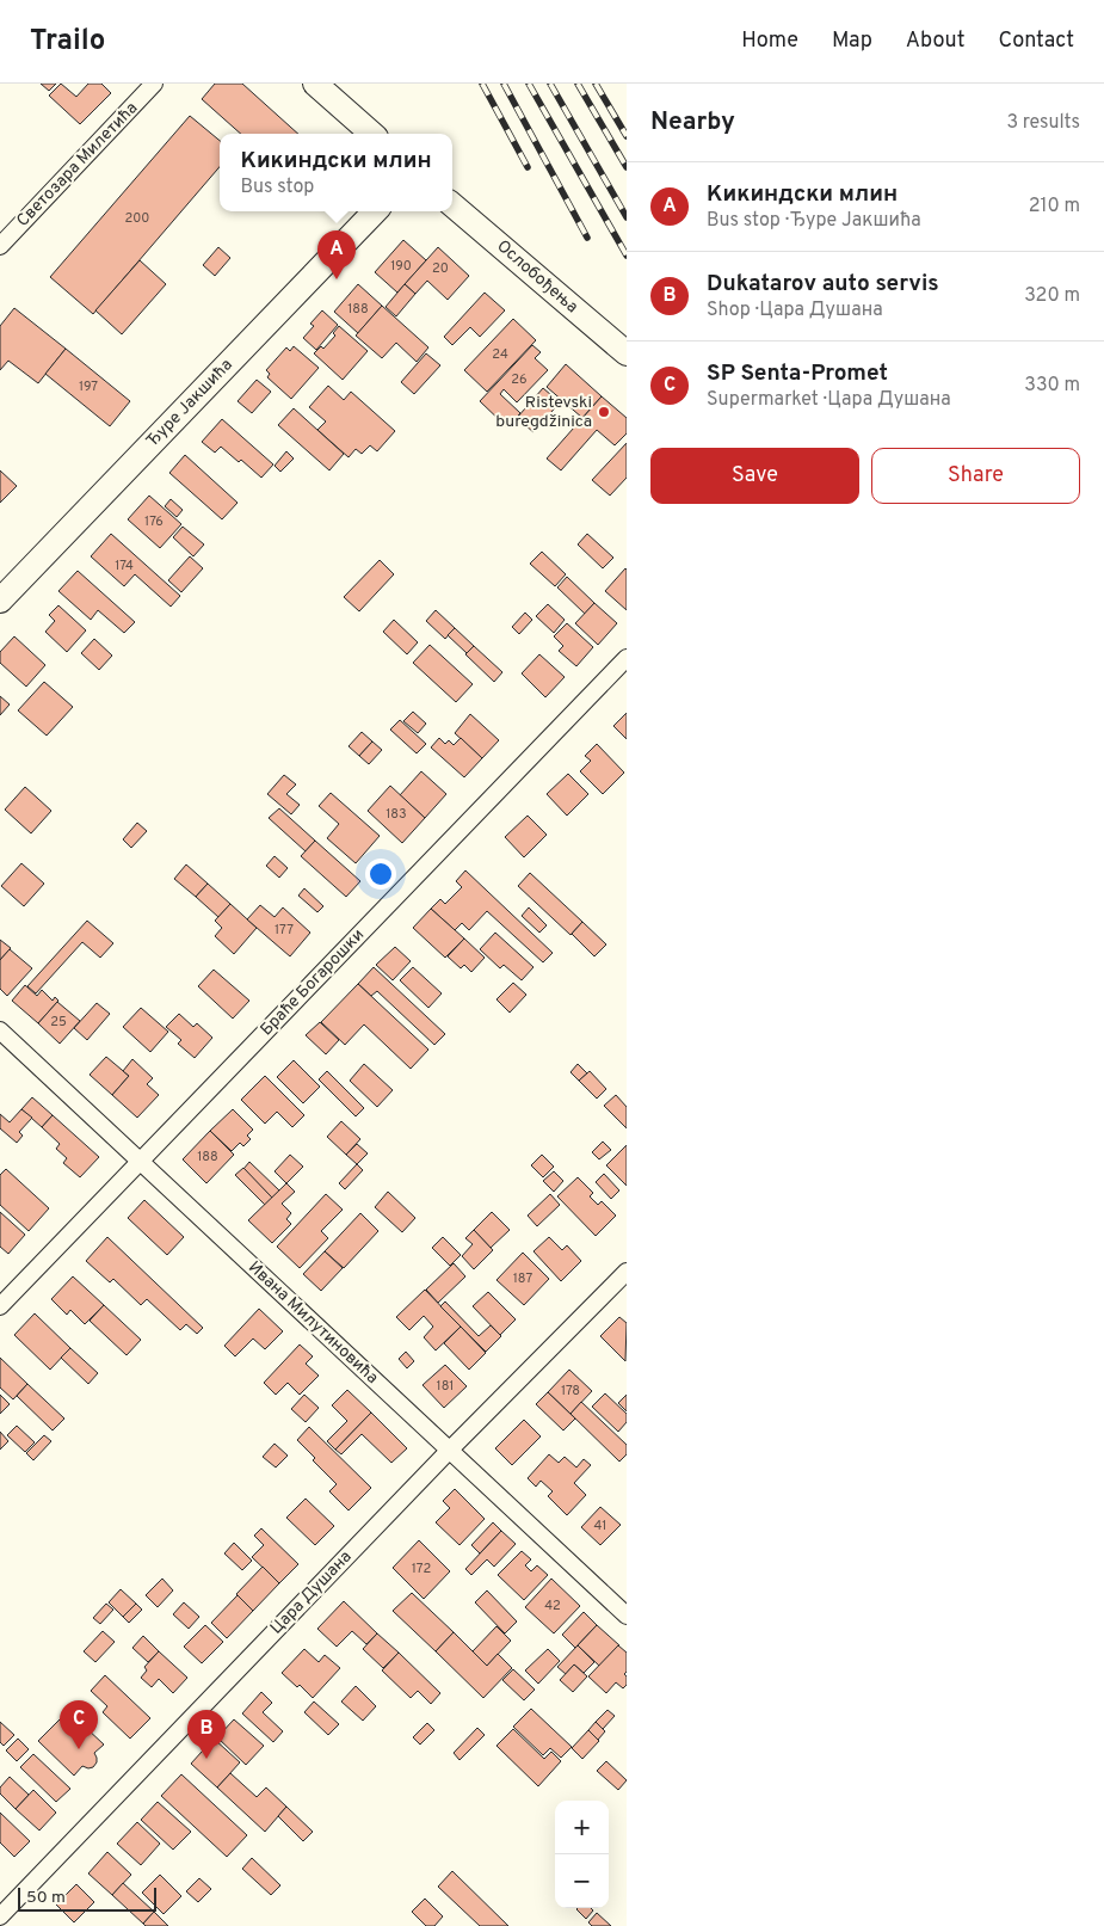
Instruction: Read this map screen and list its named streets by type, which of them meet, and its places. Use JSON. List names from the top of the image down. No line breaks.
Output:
{"streets":{"main road":["Ослобођења","Ђуре Јакшића"],"street":["Светозара Милетића","Браће Богарошки","Ивана Милутиновића","Цара Душана"]},"crossings":[["Браће Богарошки","Ивана Милутиновића"],["Ивана Милутиновића","Цара Душана"]],"places":["Ristevski buregdžinica"],"house_numbers":["200","190","20","188","24","26","197","176","174","183","177","25","188","187","181","178","41","172","42"],"scale_bar":"50 m","page":{"header":"Trailo","nav":["Home","Map","About","Contact"],"heading":["Nearby","3 results"],"popup":["Кикиндски млин","Bus stop"],"list":[{"mark":"A","name":"Кикиндски млин","note":"Bus stop · Ђуре Јакшића","value":"210 m"},{"mark":"B","name":"Dukatarov auto servis","note":"Shop · Цара Душана","value":"320 m"},{"mark":"C","name":"SP Senta-Promet","note":"Supermarket · Цара Душана","value":"330 m"}],"pins":["A","C","B"],"buttons":["Save","Share"],"map_buttons":["+","−"],"scale":"50 m"}}
